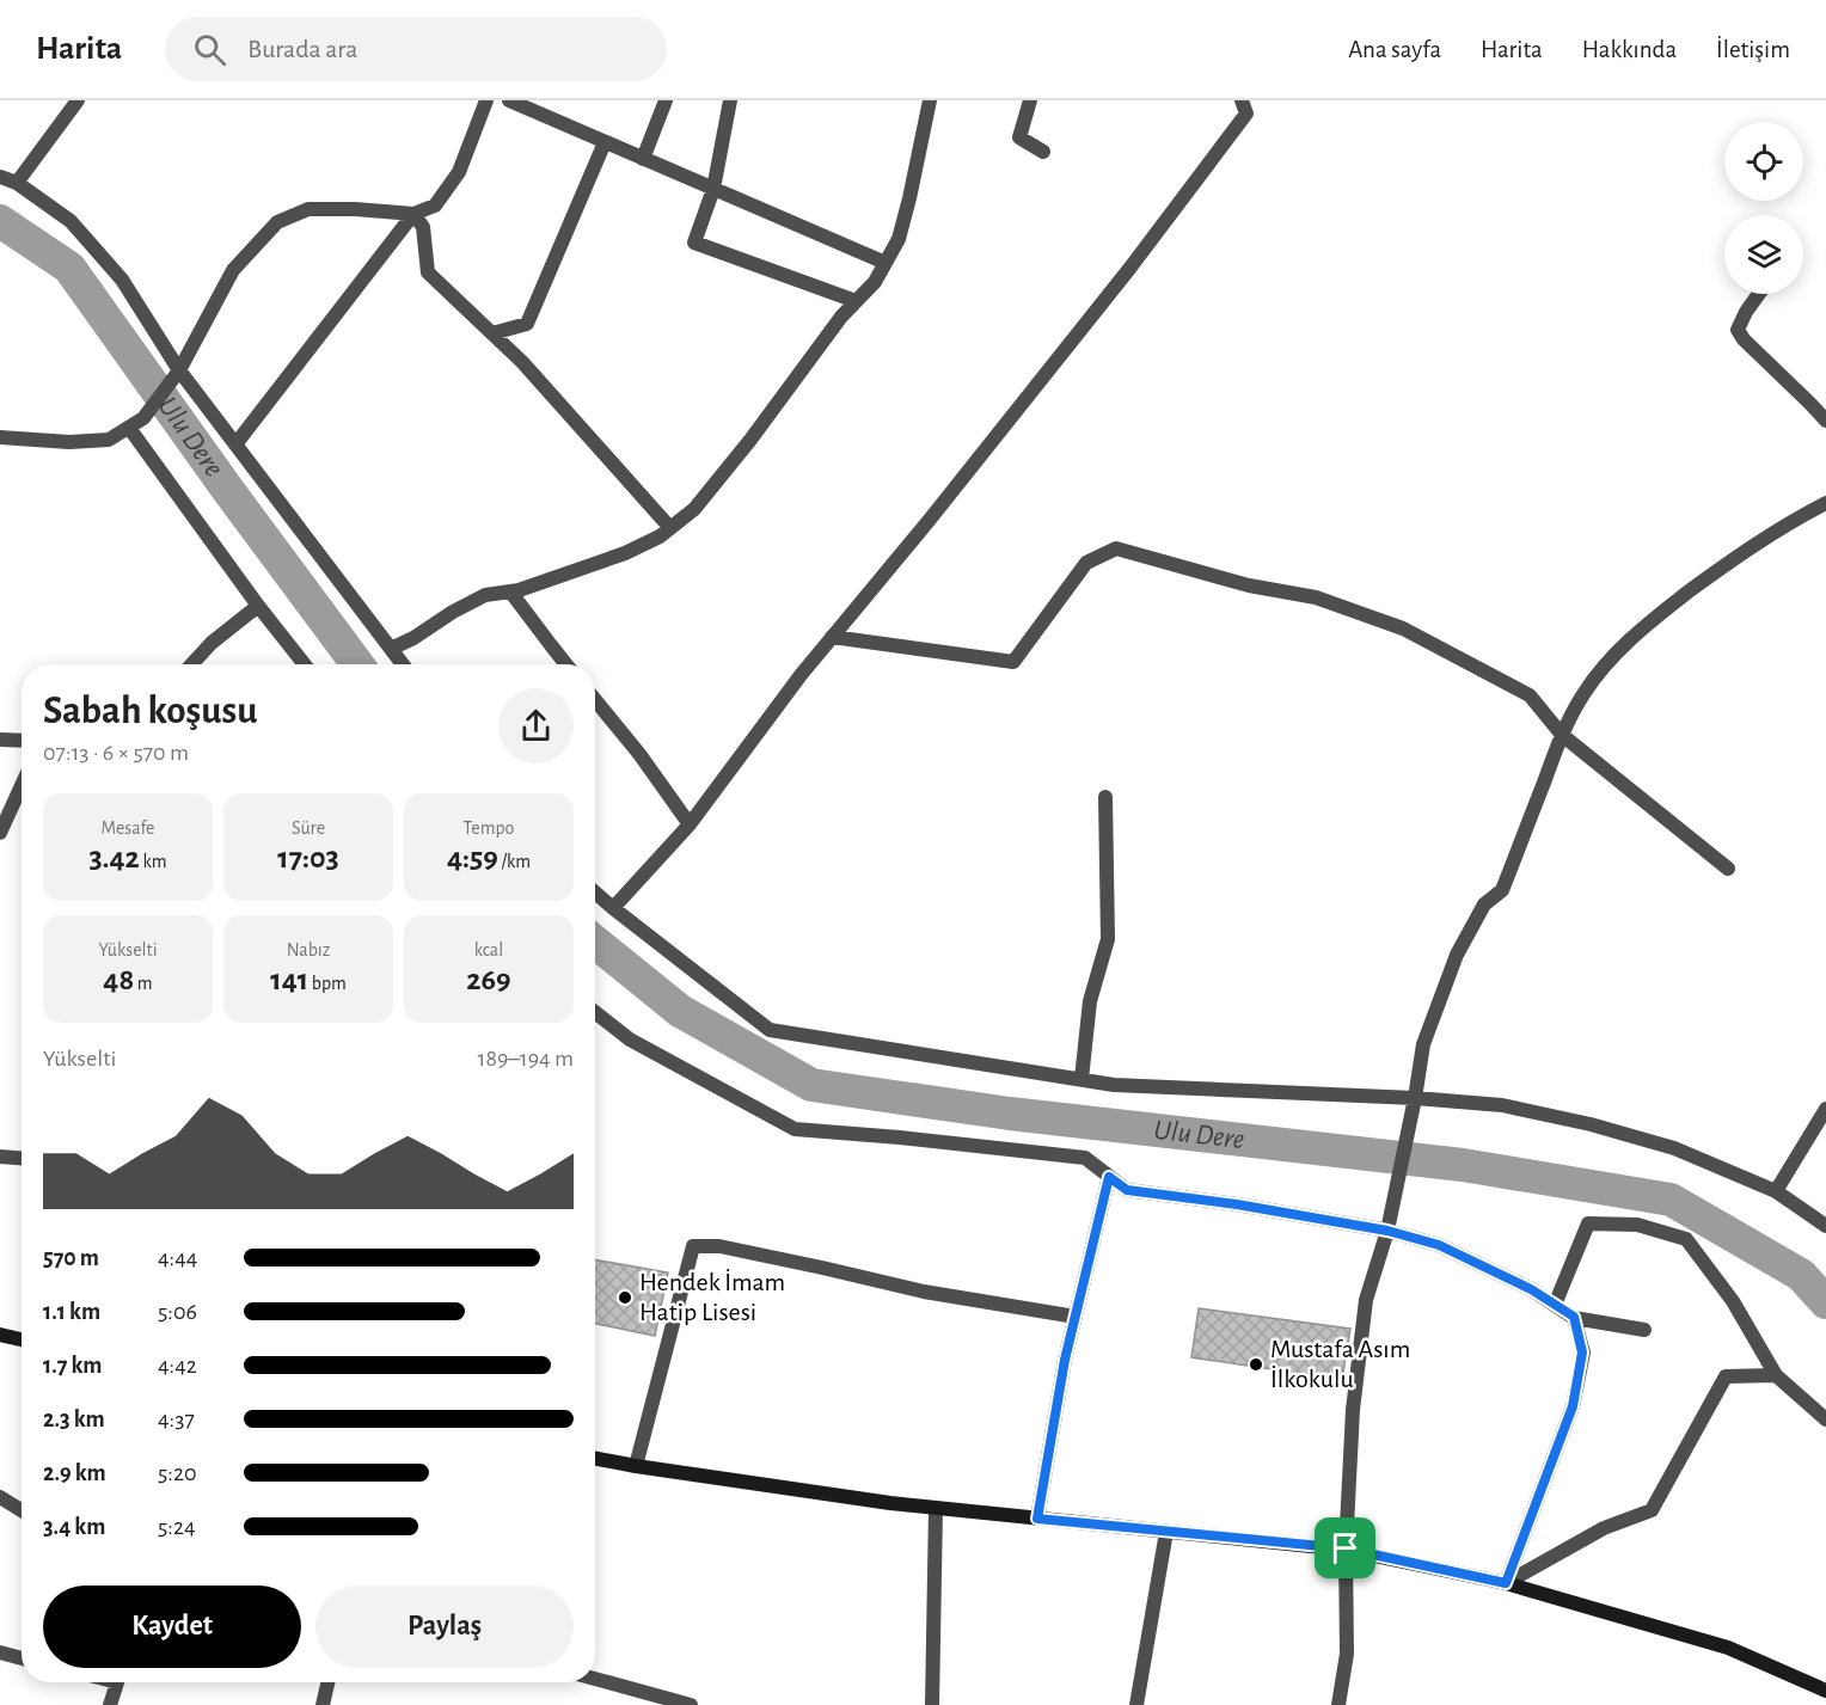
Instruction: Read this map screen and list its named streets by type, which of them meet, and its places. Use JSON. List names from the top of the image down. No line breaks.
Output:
{"water":["Ulu Dere"],"places":["Hendek İmam Hatip Lisesi","Mustafa Asım İlkokulu"],"page":{"header":"Harita","search":"Burada ara","nav":["Ana sayfa","Harita","Hakkında","İletişim"],"heading":["Sabah koşusu","07:13 · 6 × 570 m"],"stats":[["Mesafe","3.42 km"],["Süre","17:03"],["Tempo","4:59 /km"],["Yükselti","48 m"],["Nabız","141 bpm"],["kcal","269"]],"chart":["Yükselti","189–194 m"],"list":[{"name":"570 m","note":"4:44"},{"name":"1.1 km","note":"5:06"},{"name":"1.7 km","note":"4:42"},{"name":"2.3 km","note":"4:37"},{"name":"2.9 km","note":"5:20"},{"name":"3.4 km","note":"5:24"}],"buttons":["Kaydet","Paylaş"]}}
